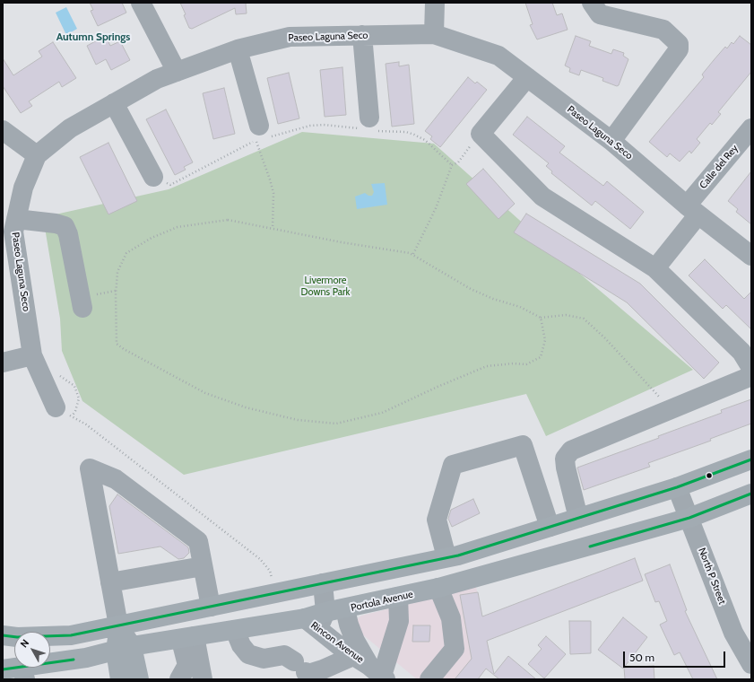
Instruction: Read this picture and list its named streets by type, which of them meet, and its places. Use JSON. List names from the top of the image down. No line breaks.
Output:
{"streets":{"main road":["Portola Avenue"],"street":["Paseo Laguna Seco","Calle del Rey","North P Street","Rincon Avenue"]},"crossings":[["Paseo Laguna Seco","Calle del Rey"],["North P Street","Portola Avenue"],["Portola Avenue","Rincon Avenue"]],"districts":["Autumn Springs"],"parks":["Livermore Downs Park"],"scale_bar":"50 m","north":"top left"}
